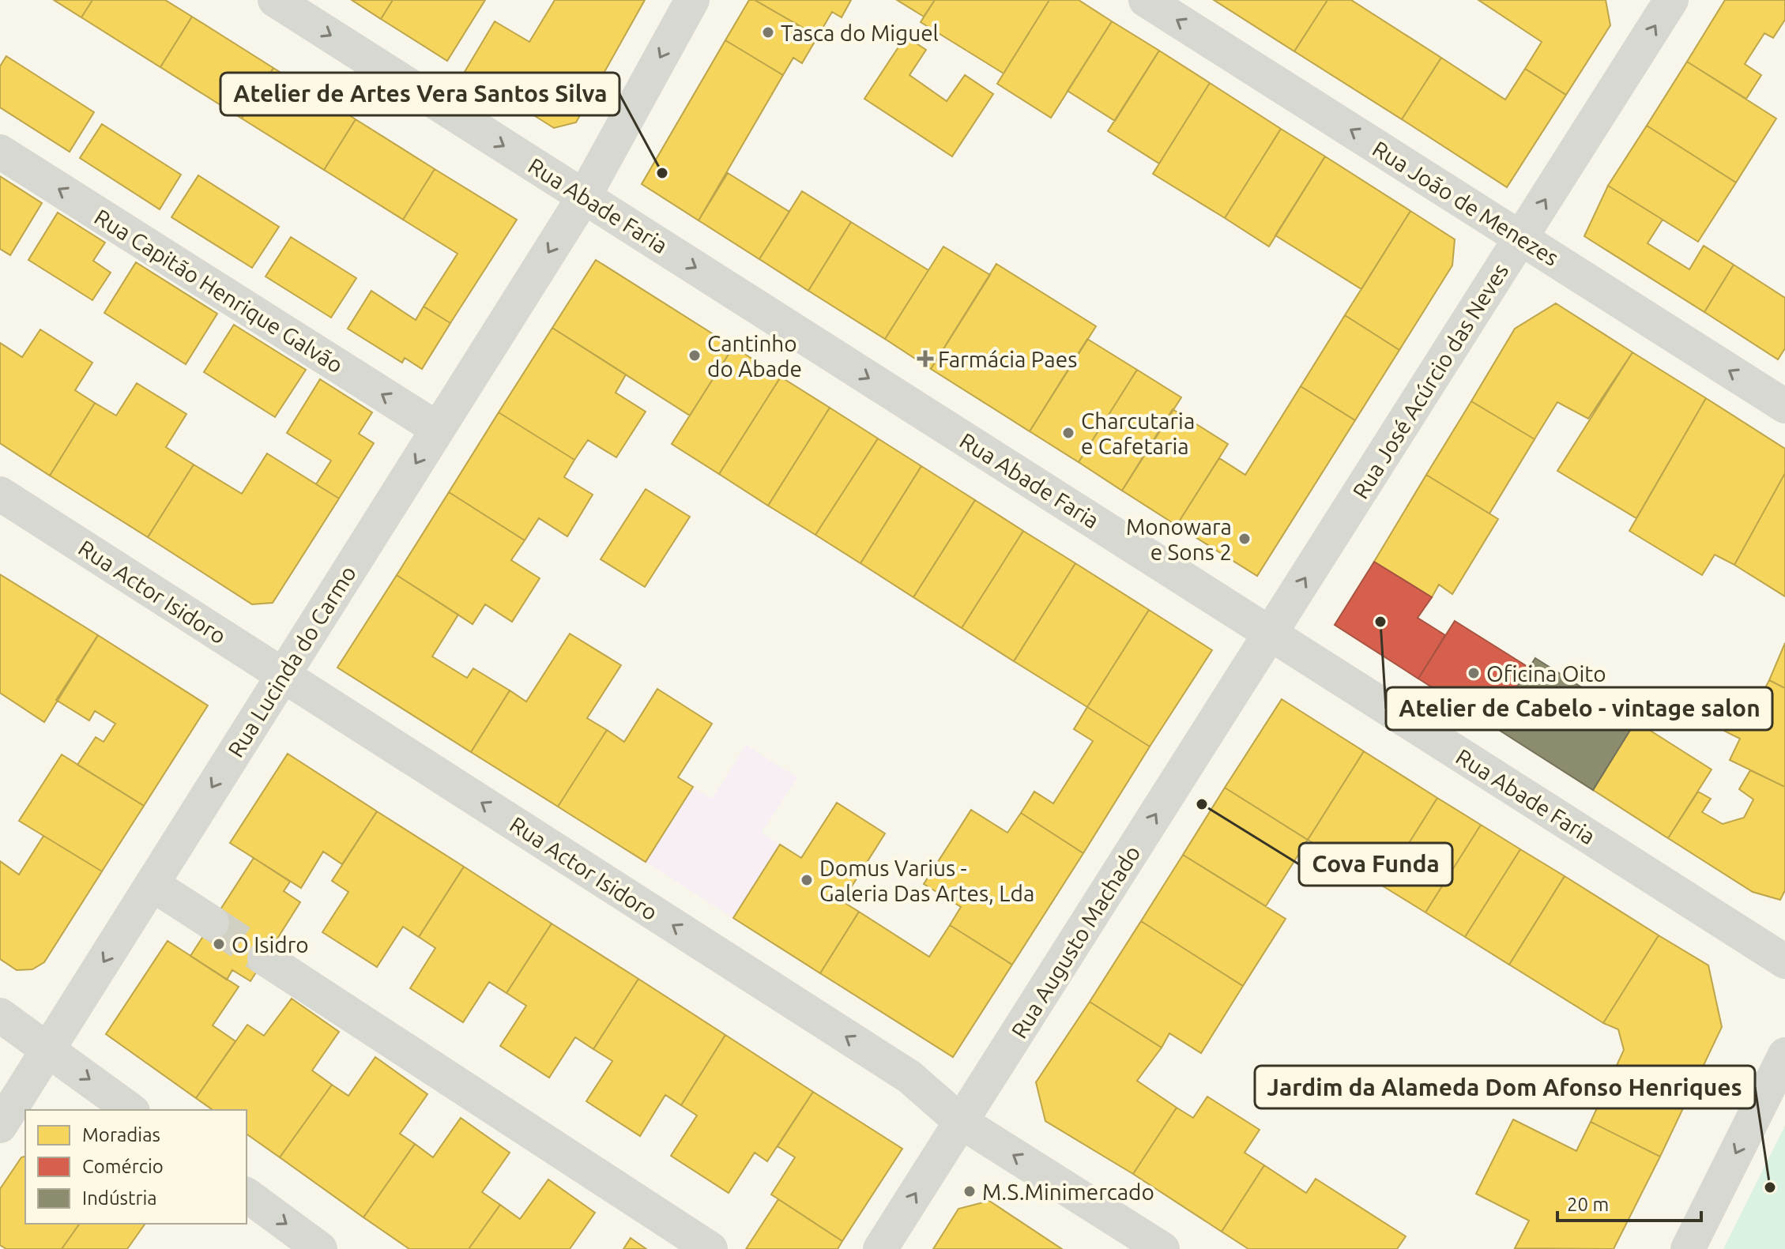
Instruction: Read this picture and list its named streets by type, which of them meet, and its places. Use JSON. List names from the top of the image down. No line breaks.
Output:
{"streets":{"street":["Rua João de Menezes","Rua Abade Faria","Rua Capitão Henrique Galvão","Rua José Acúrcio das Neves","Rua Actor Isidoro","Rua Lucinda do Carmo","Rua Augusto Machado"]},"crossings":[["Rua João de Menezes","Rua José Acúrcio das Neves"],["Rua Abade Faria","Rua José Acúrcio das Neves"],["Rua Abade Faria","Rua Lucinda do Carmo"],["Rua Abade Faria","Rua Augusto Machado"],["Rua Capitão Henrique Galvão","Rua Lucinda do Carmo"],["Rua José Acúrcio das Neves","Rua Augusto Machado"],["Rua Actor Isidoro","Rua Lucinda do Carmo"],["Rua Actor Isidoro","Rua Augusto Machado"]],"one_way":["Rua João de Menezes","Rua Abade Faria","Rua Capitão Henrique Galvão","Rua José Acúrcio das Neves","Rua Lucinda do Carmo","Rua Augusto Machado"],"places":{"other":["Tasca do Miguel","Atelier de Artes Vera Santos Silva","Cantinho do Abade","Charcutaria e Cafetaria","Monowara e Sons 2","Atelier de Cabelo - vintage salon","Oficina Oito","Cova Funda","Domus Varius - Galeria Das Artes, Lda","O Isidro","Jardim da Alameda Dom Afonso Henriques","M.S.Minimercado"],"health":["Farmácia Paes"]},"legend":["Moradias","Comércio","Indústria"],"scale_bar":"20 m"}
